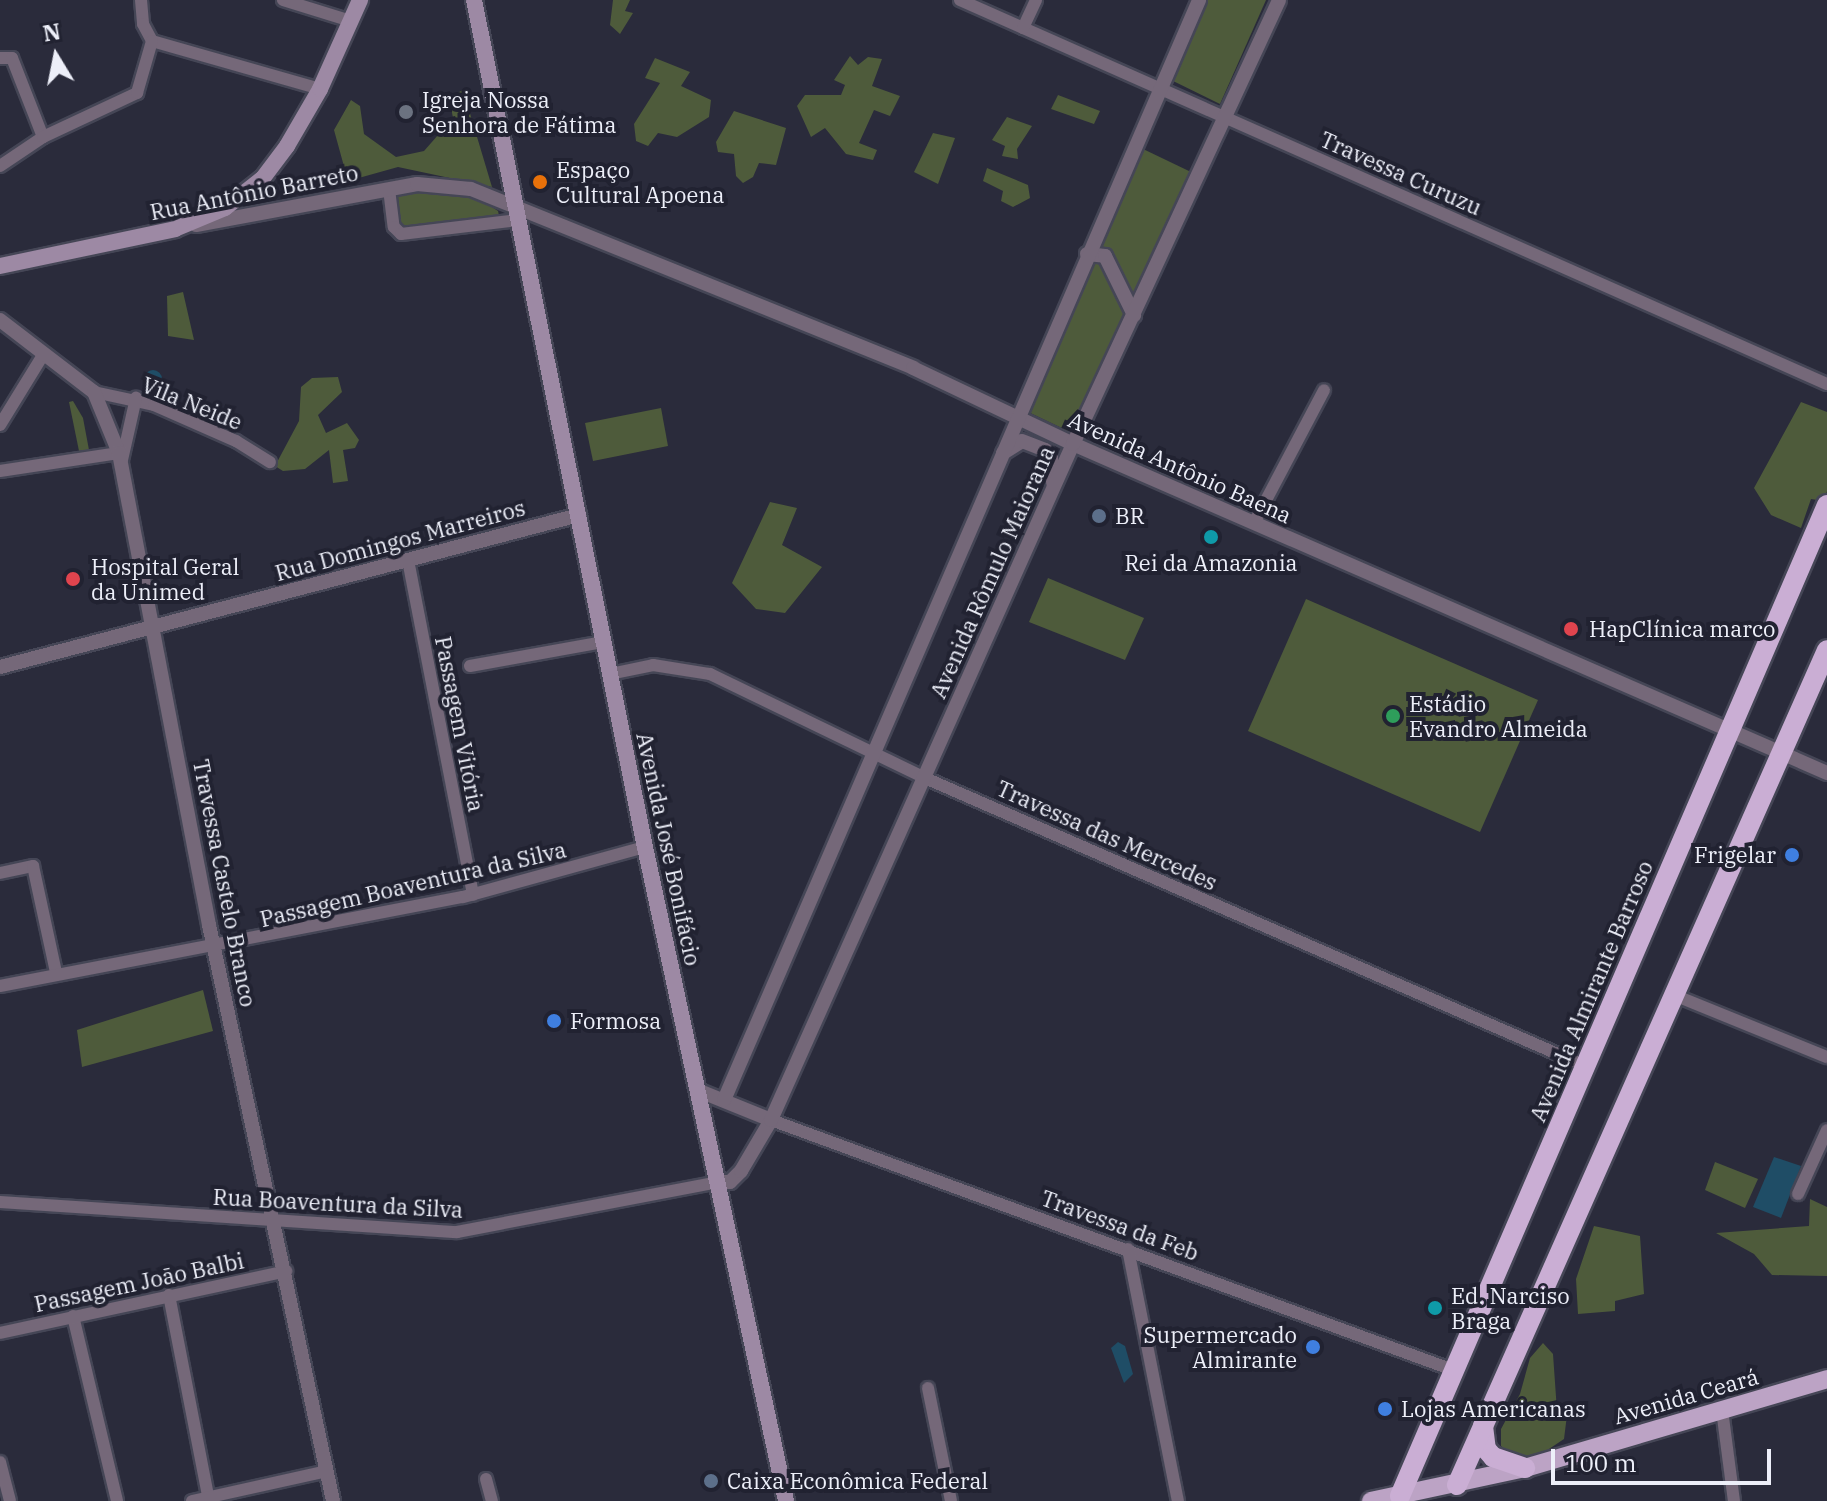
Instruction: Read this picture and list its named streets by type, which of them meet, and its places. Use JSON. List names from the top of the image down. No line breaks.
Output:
{"streets":{"highway":["Avenida Almirante Barroso"],"main road":["Rua Antônio Barreto","Avenida José Bonifácio","Avenida Ceará"],"street":["Travessa Curuzu","Vila Neide","Avenida Antônio Baena","Rua Domingos Marreiros","Avenida Rômulo Maiorana","Passagem Vitória","Travessa das Mercedes","Travessa Castelo Branco","Passagem Boaventura da Silva","Rua Boaventura da Silva","Travessa da Feb","Passagem João Balbi"]},"crossings":[["Travessa Curuzu","Avenida Rômulo Maiorana"],["Rua Antônio Barreto","Avenida Antônio Baena"],["Rua Antônio Barreto","Avenida José Bonifácio"],["Vila Neide","Travessa Castelo Branco"],["Avenida Antônio Baena","Avenida Rômulo Maiorana"],["Avenida Antônio Baena","Avenida José Bonifácio"],["Avenida Antônio Baena","Avenida Almirante Barroso"],["Rua Domingos Marreiros","Passagem Vitória"],["Rua Domingos Marreiros","Avenida José Bonifácio"],["Rua Domingos Marreiros","Travessa Castelo Branco"],["Avenida Rômulo Maiorana","Travessa das Mercedes"],["Avenida Rômulo Maiorana","Avenida José Bonifácio"],["Avenida Rômulo Maiorana","Rua Boaventura da Silva"],["Avenida Rômulo Maiorana","Travessa da Feb"],["Passagem Vitória","Passagem Boaventura da Silva"],["Travessa das Mercedes","Avenida José Bonifácio"],["Travessa das Mercedes","Avenida Almirante Barroso"],["Avenida José Bonifácio","Passagem Boaventura da Silva"],["Avenida José Bonifácio","Rua Boaventura da Silva"],["Travessa Castelo Branco","Passagem Boaventura da Silva"],["Travessa Castelo Branco","Rua Boaventura da Silva"],["Travessa Castelo Branco","Passagem João Balbi"],["Avenida Almirante Barroso","Travessa da Feb"],["Avenida Almirante Barroso","Avenida Ceará"]],"places":["Igreja Nossa Senhora de Fátima","Espaço Cultural Apoena","BR","Rei da Amazonia","Hospital Geral da Unimed","HapClínica marco","Estádio Evandro Almeida","Frigelar","Formosa","Ed. Narciso Braga","Supermercado Almirante","Lojas Americanas","Caixa Econômica Federal"],"scale_bar":"100 m","north":"top"}
